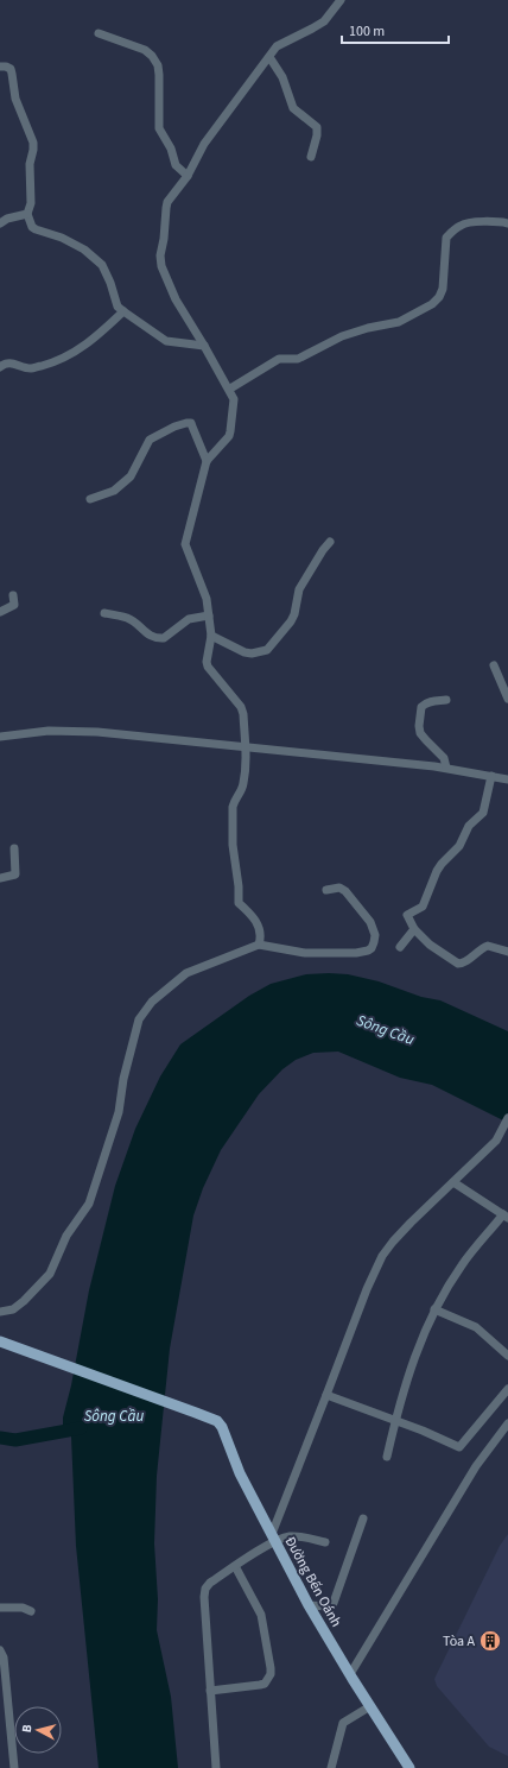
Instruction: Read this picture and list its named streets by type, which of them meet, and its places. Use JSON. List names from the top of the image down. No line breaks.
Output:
{"streets":{"main road":["Đường Bến Oánh"]},"water":["Sông Cầu"],"places":{"building":["Tòa A"]},"scale_bar":"100 m","north":"left"}
